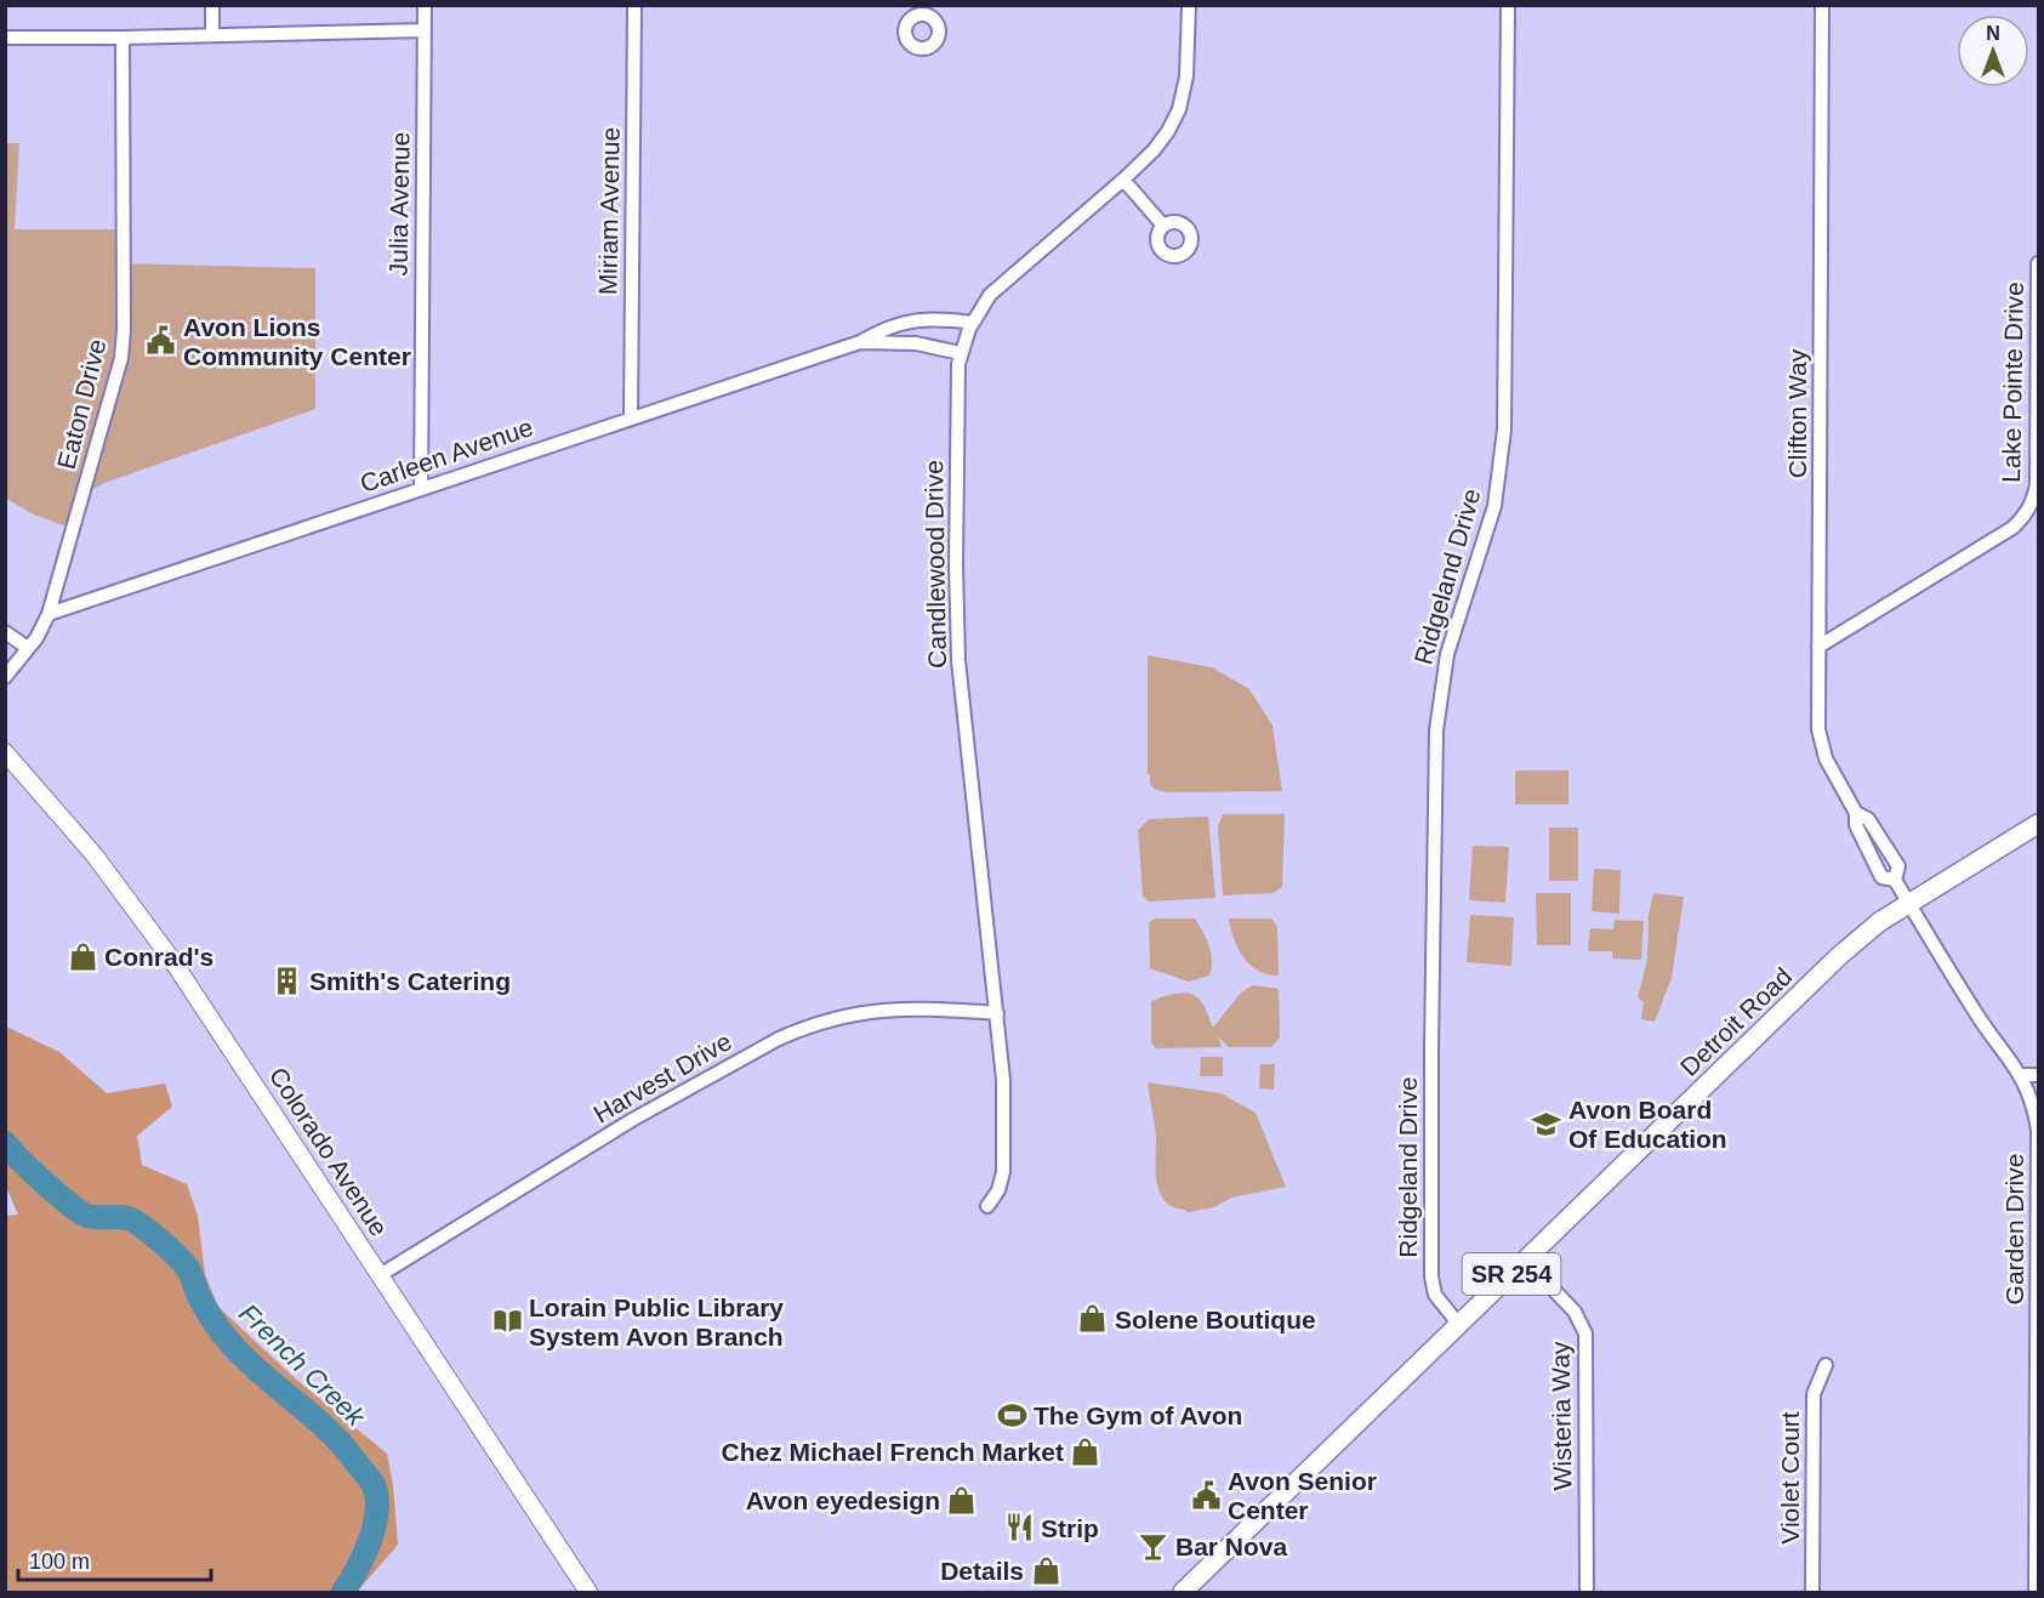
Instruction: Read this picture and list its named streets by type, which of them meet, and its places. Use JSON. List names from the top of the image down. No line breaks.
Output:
{"streets":{"main road":["Detroit Road","Colorado Avenue","SR 254"],"street":["Julia Avenue","Miriam Avenue","Lake Pointe Drive","Eaton Drive","Clifton Way","Carleen Avenue","Candlewood Drive","Ridgeland Drive","Harvest Drive","Garden Drive","Wisteria Way","Violet Court"]},"crossings":[["Julia Avenue","Carleen Avenue"],["Miriam Avenue","Carleen Avenue"],["Lake Pointe Drive","Clifton Way"],["Eaton Drive","Carleen Avenue"],["Clifton Way","Detroit Road"],["Clifton Way","Garden Drive"],["Carleen Avenue","Candlewood Drive"],["Candlewood Drive","Harvest Drive"],["Ridgeland Drive","Detroit Road"],["Detroit Road","Garden Drive"],["Detroit Road","Wisteria Way"],["Harvest Drive","Colorado Avenue"]],"water":["French Creek"],"places":{"public building":["Avon Lions Community Center","Avon Senior Center"],"shop":["Conrad's","Solene Boutique","Chez Michael French Market","Avon eyedesign","Details"],"building":["Smith's Catering"],"school or university":["Avon Board Of Education"],"library":["Lorain Public Library System Avon Branch"],"sports":["The Gym of Avon"],"restaurant":["Strip"],"bar":["Bar Nova"]},"scale_bar":"100 m","north":"top"}
